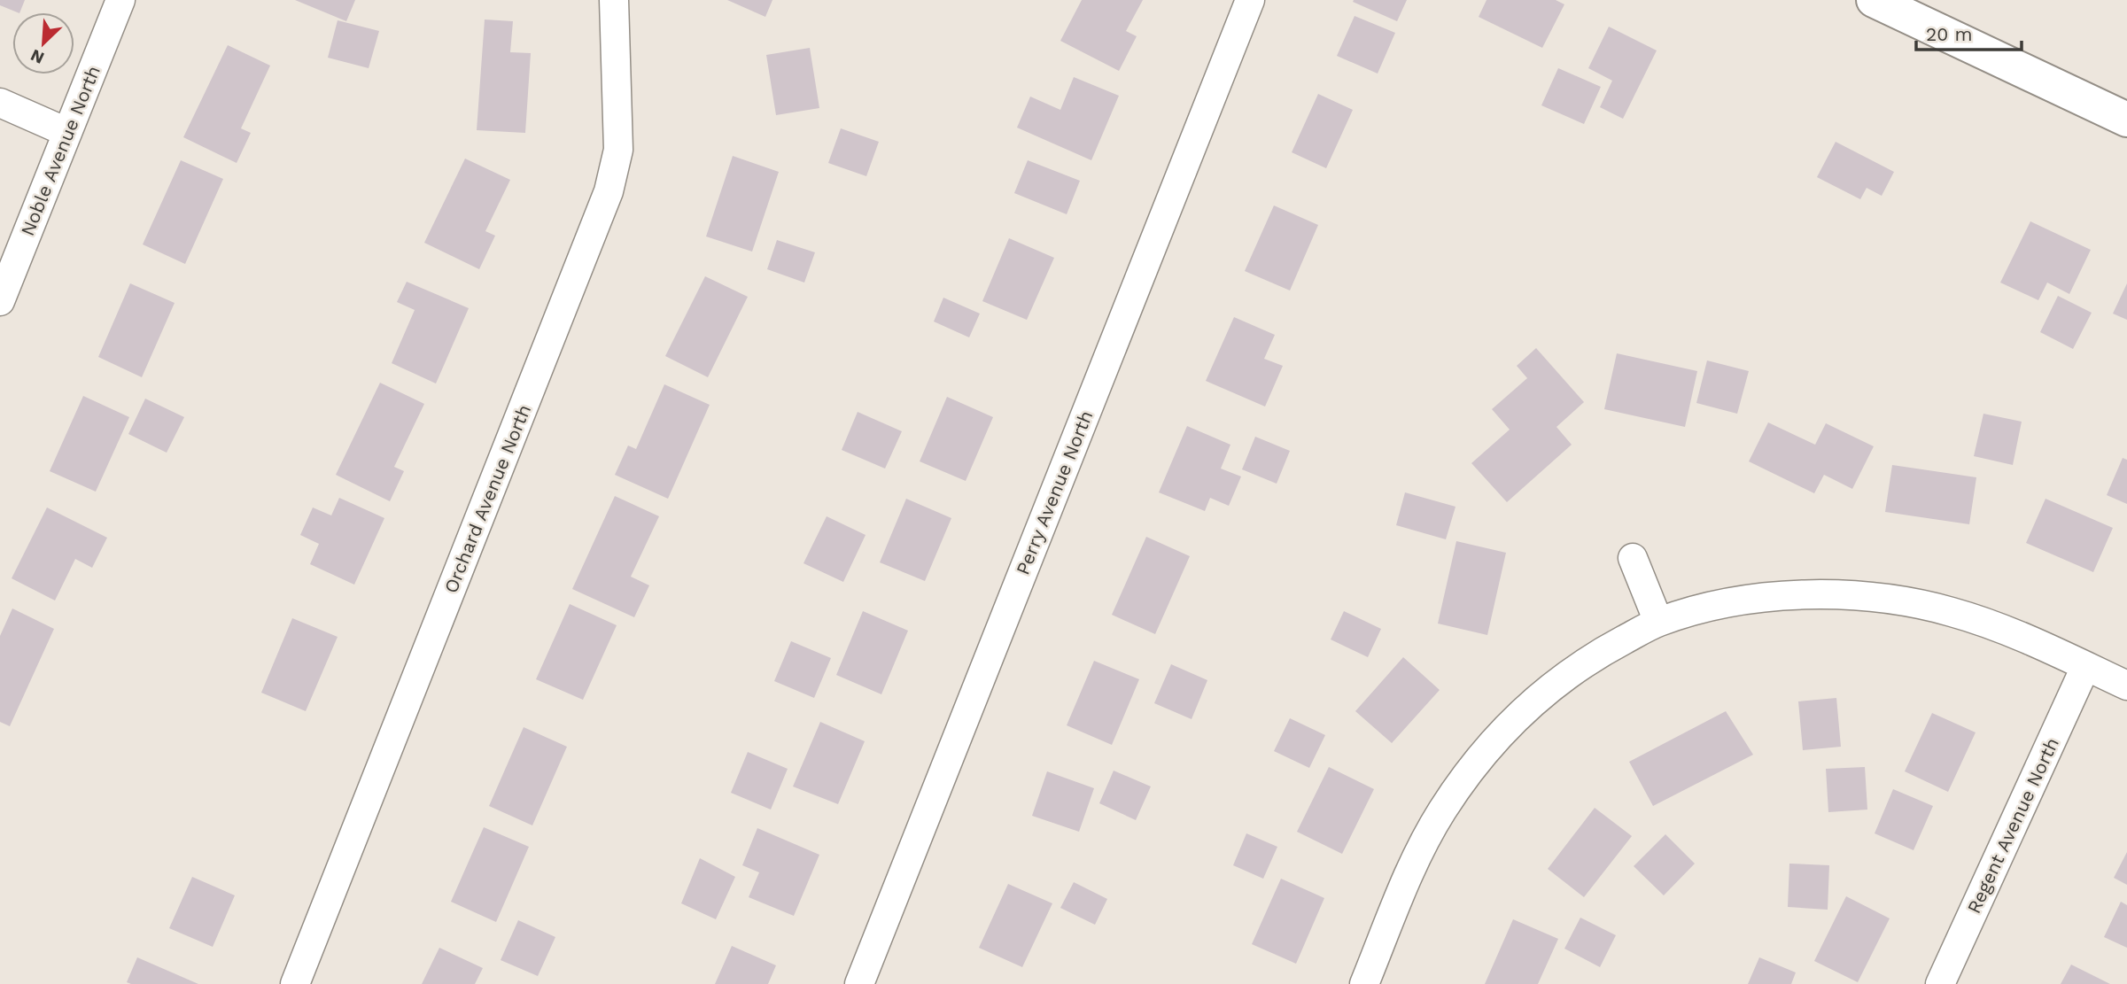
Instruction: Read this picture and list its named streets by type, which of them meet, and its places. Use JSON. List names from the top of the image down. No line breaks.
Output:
{"streets":{"street":["Noble Avenue North","Perry Avenue North","Orchard Avenue North","Regent Avenue North"]},"scale_bar":"20 m","north":"bottom left"}
